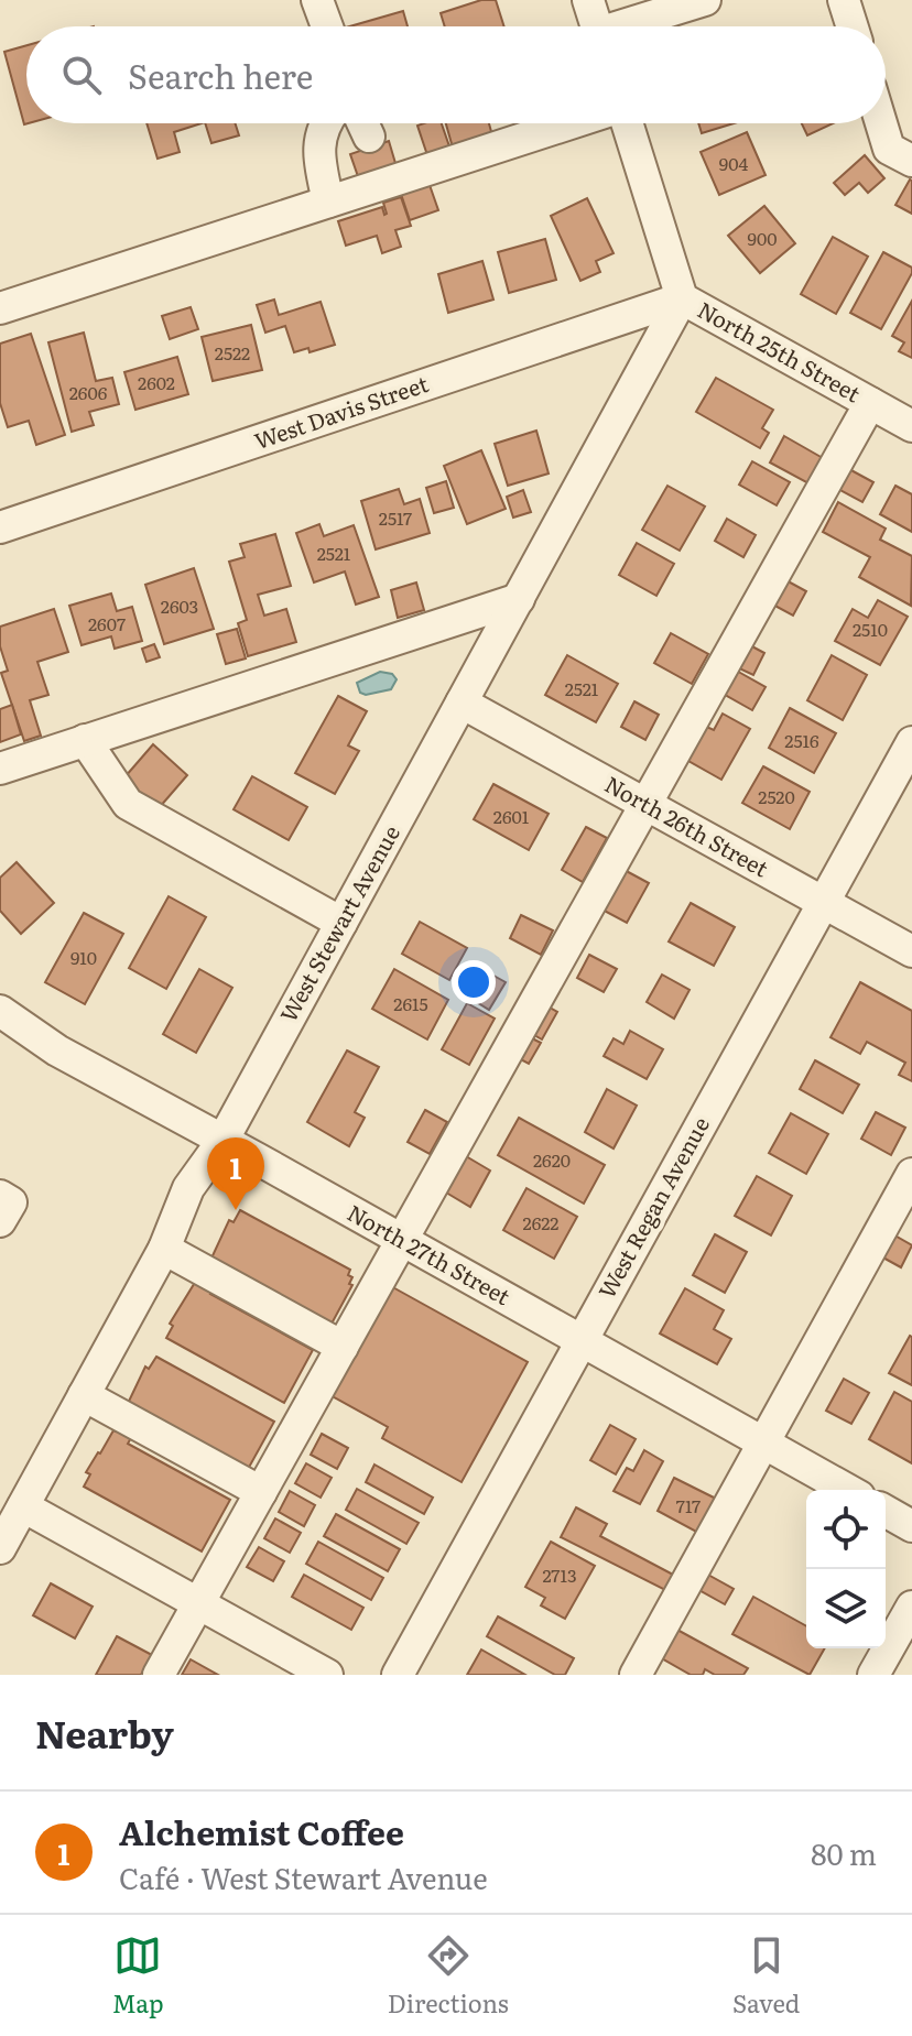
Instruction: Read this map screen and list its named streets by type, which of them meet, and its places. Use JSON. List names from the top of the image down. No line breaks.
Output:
{"streets":{"street":["North 25th Street","West Davis Street","North 26th Street","West Stewart Avenue","West Regan Avenue","North 27th Street"]},"crossings":[["North 25th Street","West Davis Street"],["North 25th Street","West Stewart Avenue"],["West Davis Street","West Stewart Avenue"],["North 26th Street","West Stewart Avenue"],["North 26th Street","West Regan Avenue"],["West Stewart Avenue","North 27th Street"],["West Regan Avenue","North 27th Street"]],"house_numbers":["904","900","2522","2602","2606","2517","2521","2603","2607","2510","2521","2516","2520","2601","910","2615","2620","2622","717","2713"],"page":{"search":"Search here","pins":"1","heading":"Nearby","list":[{"mark":"1","name":"Alchemist Coffee","note":"Café · West Stewart Avenue","value":"80 m"}],"nav":["Map","Directions","Saved"]}}
